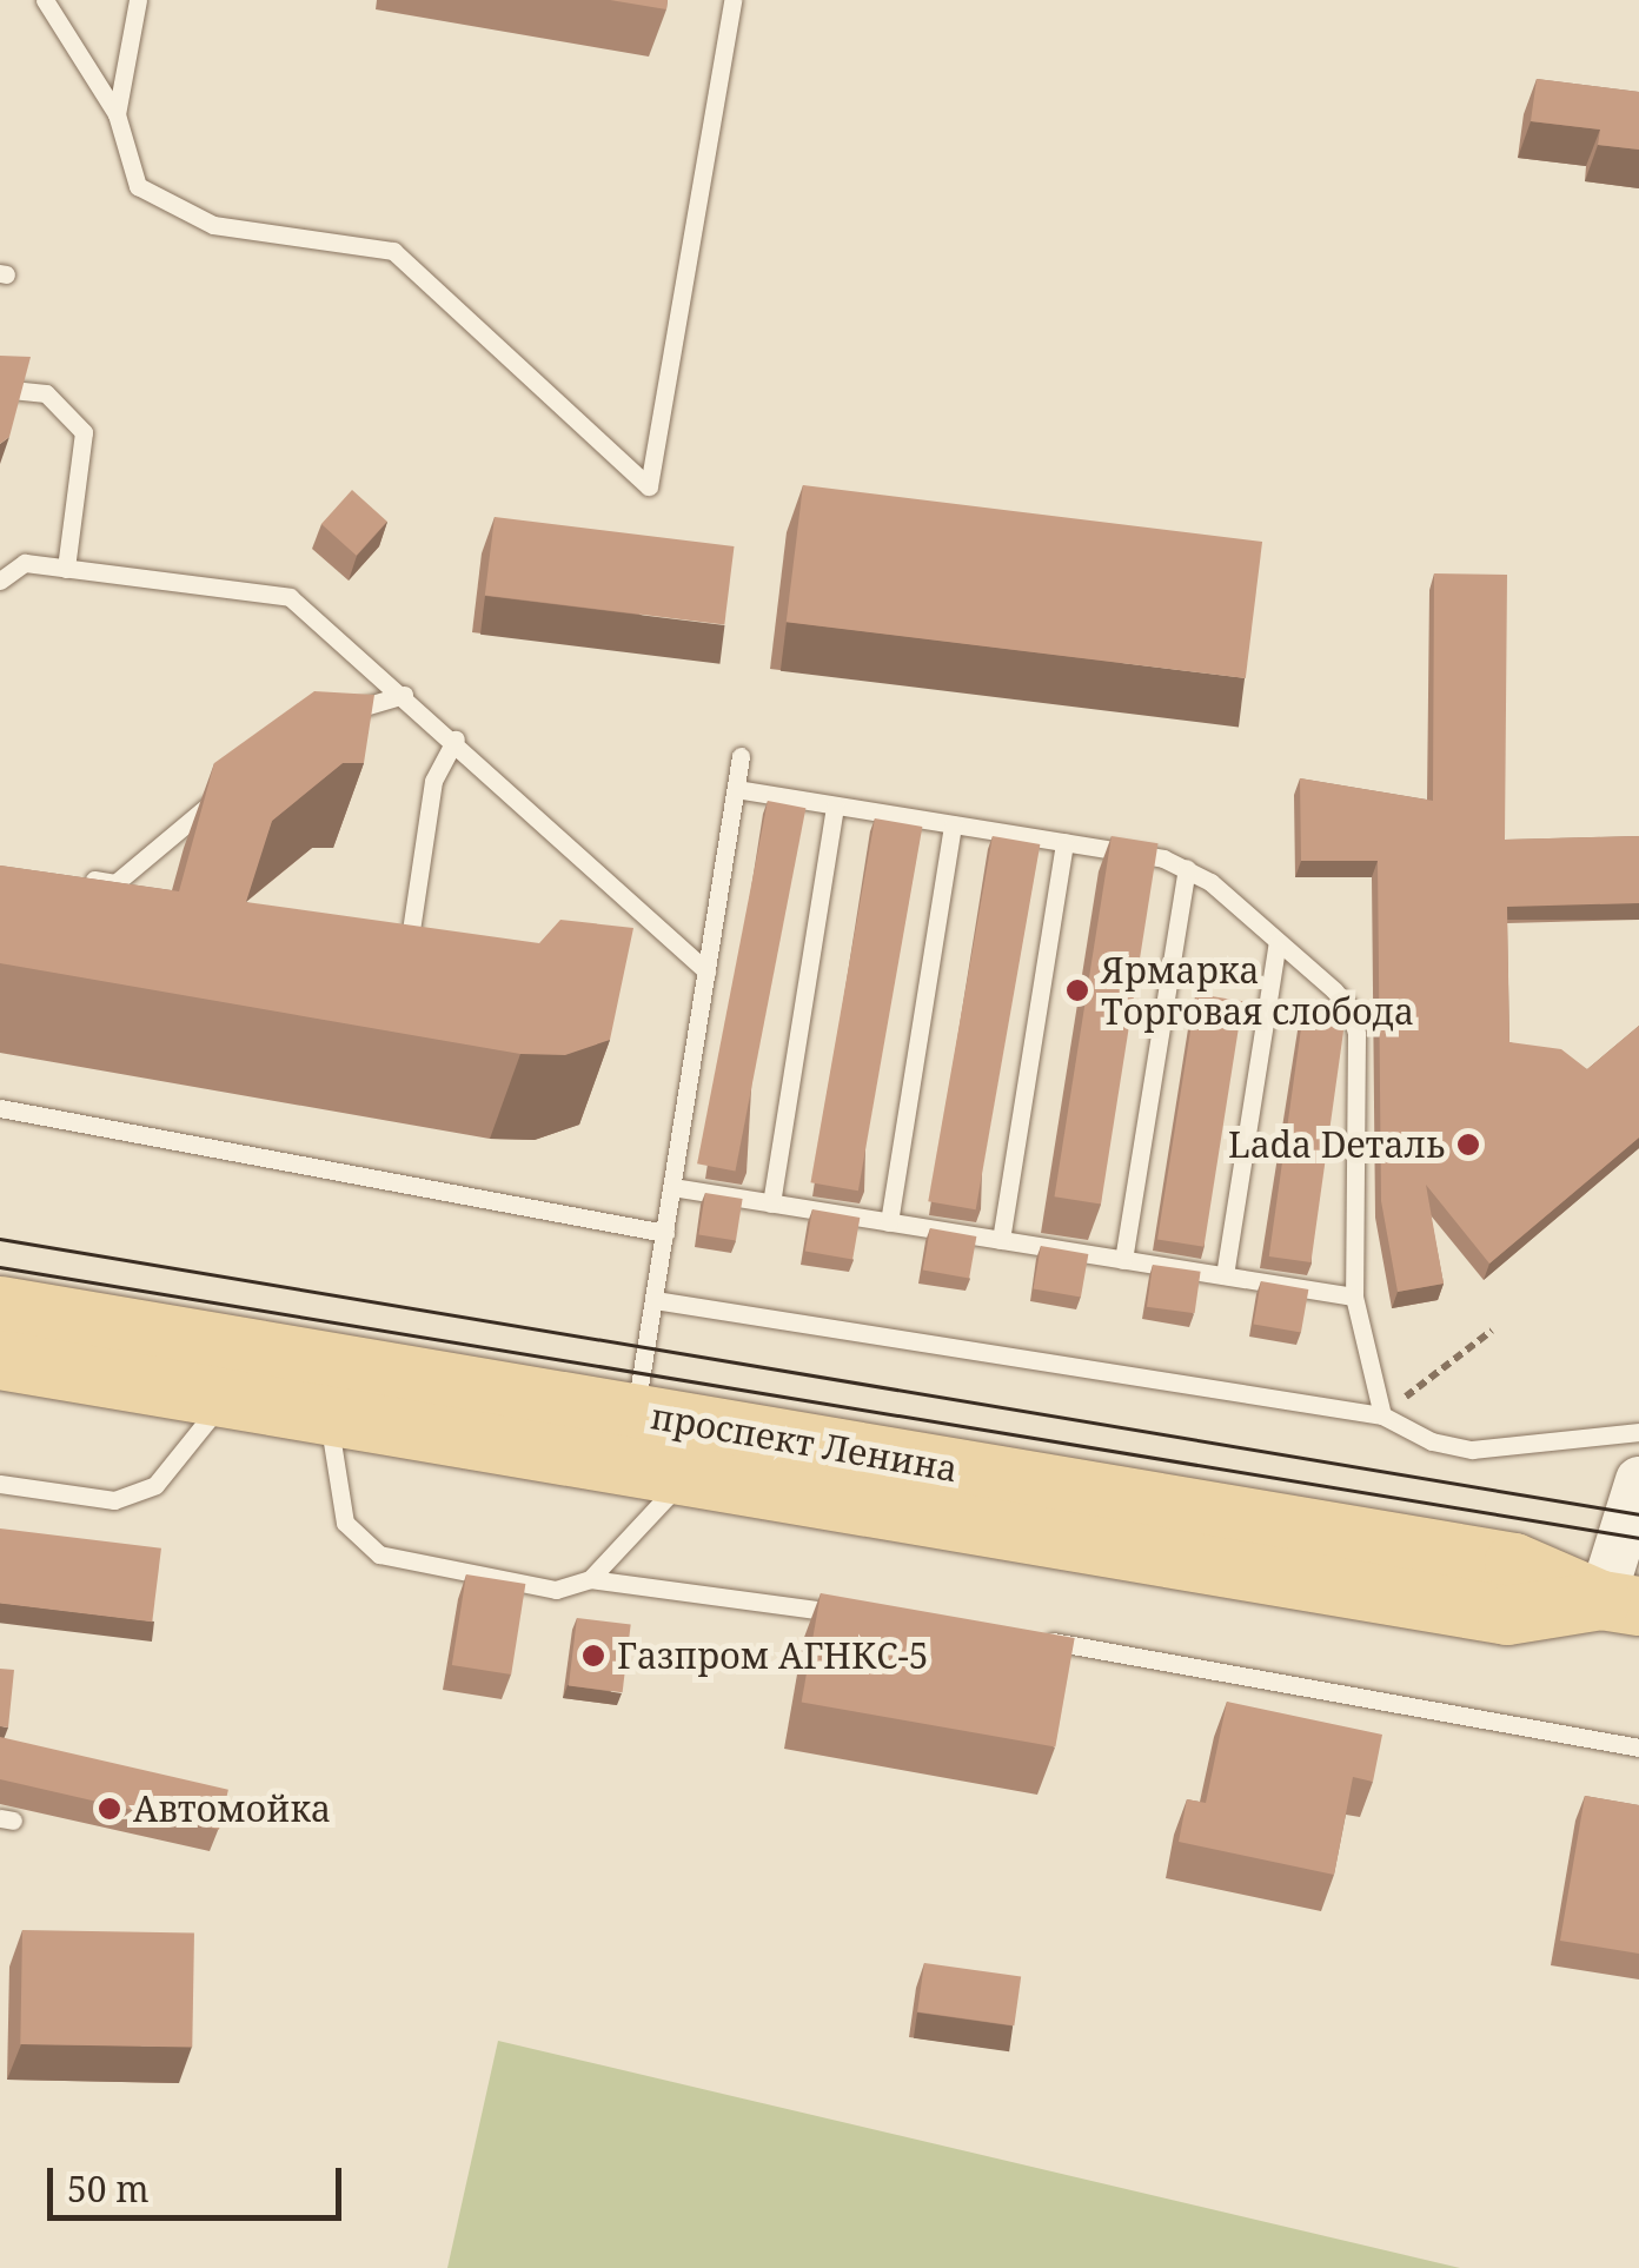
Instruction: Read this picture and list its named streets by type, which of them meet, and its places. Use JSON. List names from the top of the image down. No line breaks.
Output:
{"streets":{"main road":["проспект Ленина"]},"places":["Ярмарка Торговая слобода","Lada Dеталь","Газпром АГНКС-5","Автомойка"],"scale_bar":"50 m"}
